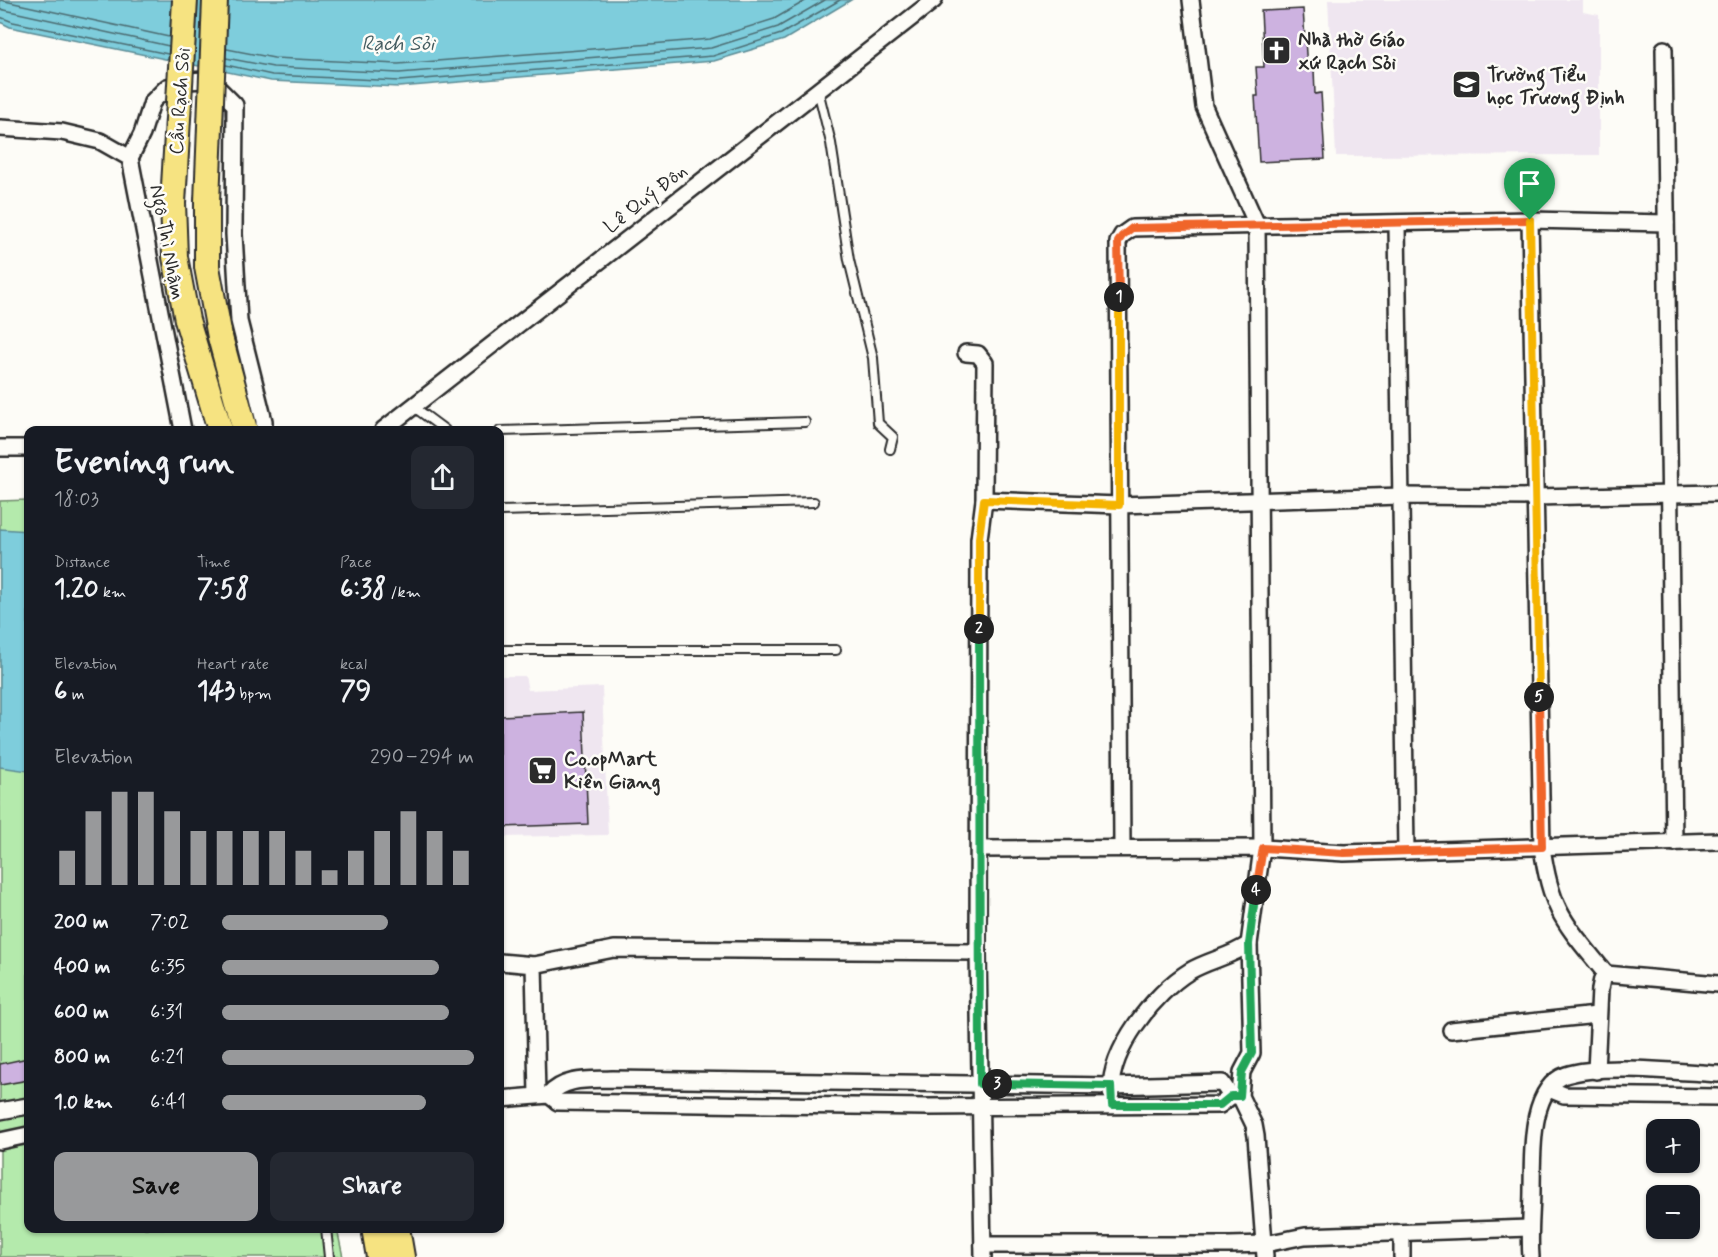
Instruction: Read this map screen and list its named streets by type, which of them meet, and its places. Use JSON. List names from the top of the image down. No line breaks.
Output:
{"streets":{"main road":["Cầu Rạch Sỏi"],"street":["Lê Quý Đôn","Ngô Thì Nhậm"]},"water":["Rạch Sỏi"],"places":{"church":["Nhà thờ Giáo xứ Rạch Sỏi"],"school or university":["Trường Tiểu học Trương Định"],"supermarket":["Co.opMart Kiên Giang"]},"page":{"pins":["1","2","5","4","3"],"heading":["Evening run","18:03"],"stats":[["Distance","1.20 km"],["Time","7:58"],["Pace","6:38 /km"],["Elevation","6 m"],["Heart rate","143 bpm"],["kcal","79"]],"chart":["Elevation","290–294 m"],"list":[{"name":"200 m","note":"7:02"},{"name":"400 m","note":"6:35"},{"name":"600 m","note":"6:31"},{"name":"800 m","note":"6:21"},{"name":"1.0 km","note":"6:41"}],"map_buttons":["+","−"],"buttons":["Save","Share"]}}
